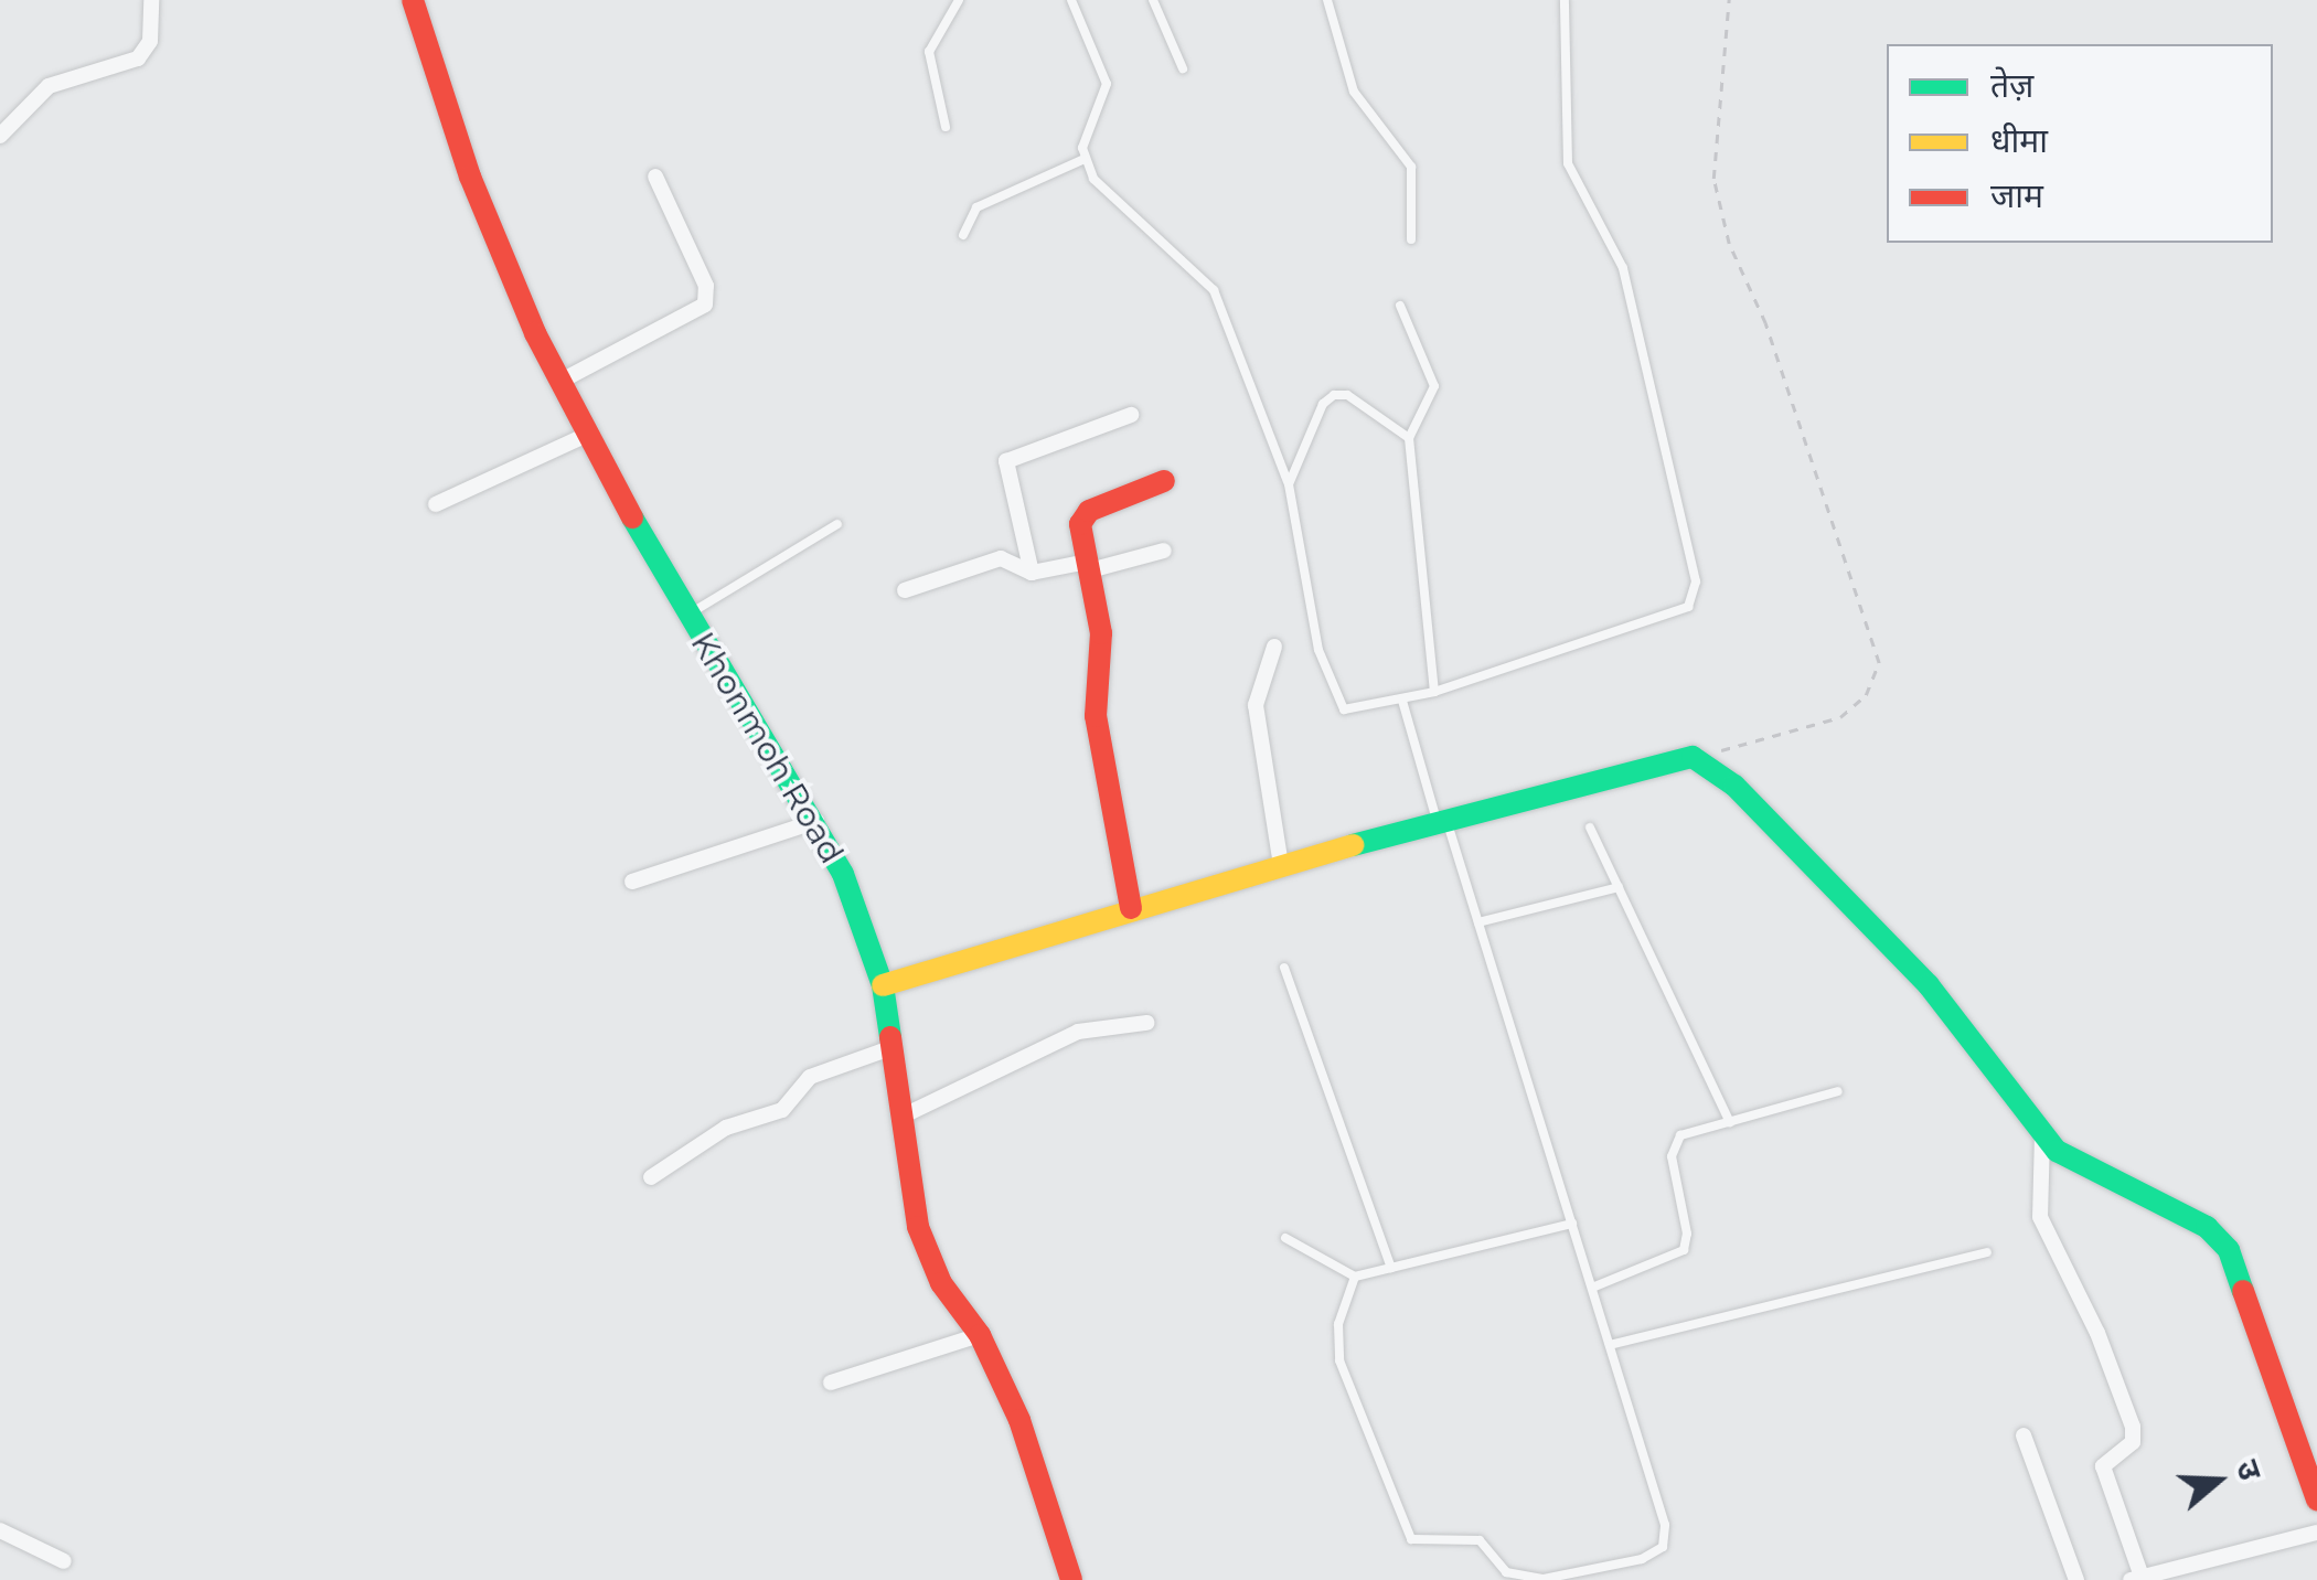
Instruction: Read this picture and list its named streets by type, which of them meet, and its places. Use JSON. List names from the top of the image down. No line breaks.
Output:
{"streets":{"street":["Khonmoh Road"]},"legend":["तेज़","धीमा","जाम"],"north":"right"}
